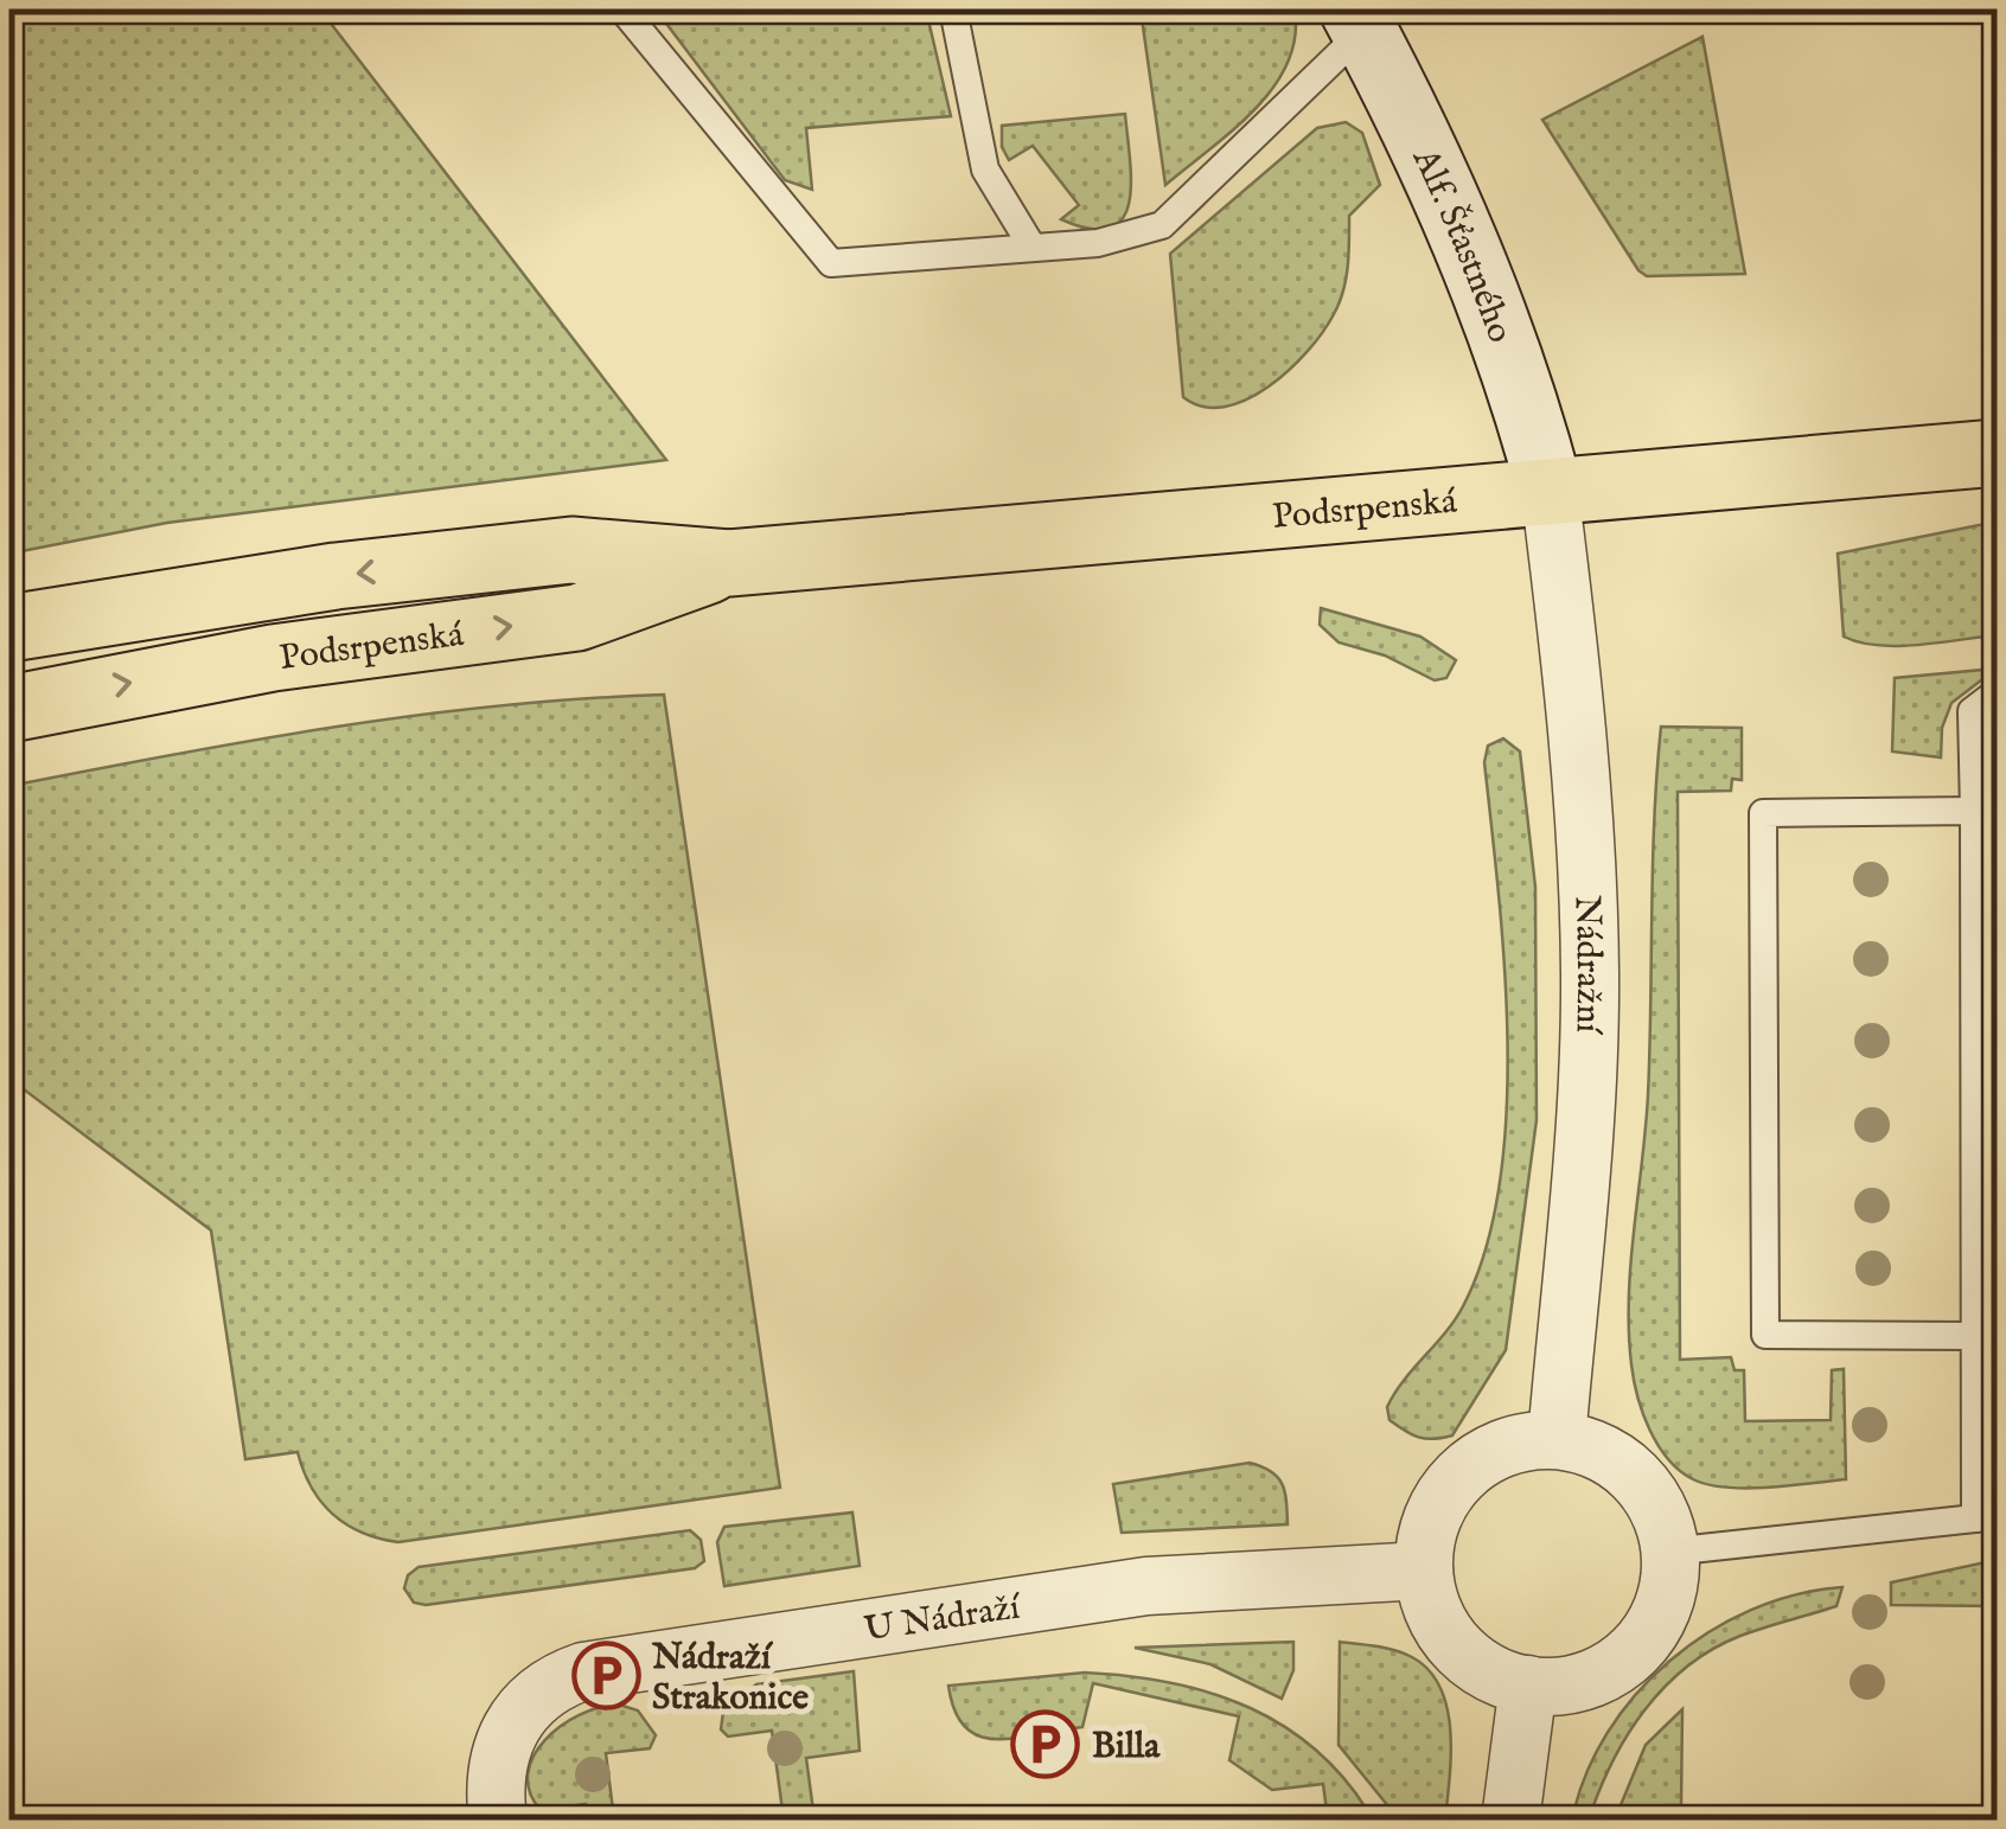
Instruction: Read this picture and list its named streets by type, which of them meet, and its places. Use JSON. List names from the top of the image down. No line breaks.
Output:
{"streets":{"main road":["Alf. Šťastného","Podsrpenská"],"street":["Nádražní","U Nádraží"]},"crossings":[["Alf. Šťastného","Podsrpenská"],["Alf. Šťastného","Nádražní"],["Podsrpenská","Nádražní"],["Nádražní","U Nádraží"]],"places":{"parking":["Nádraží Strakonice","Billa"]}}
